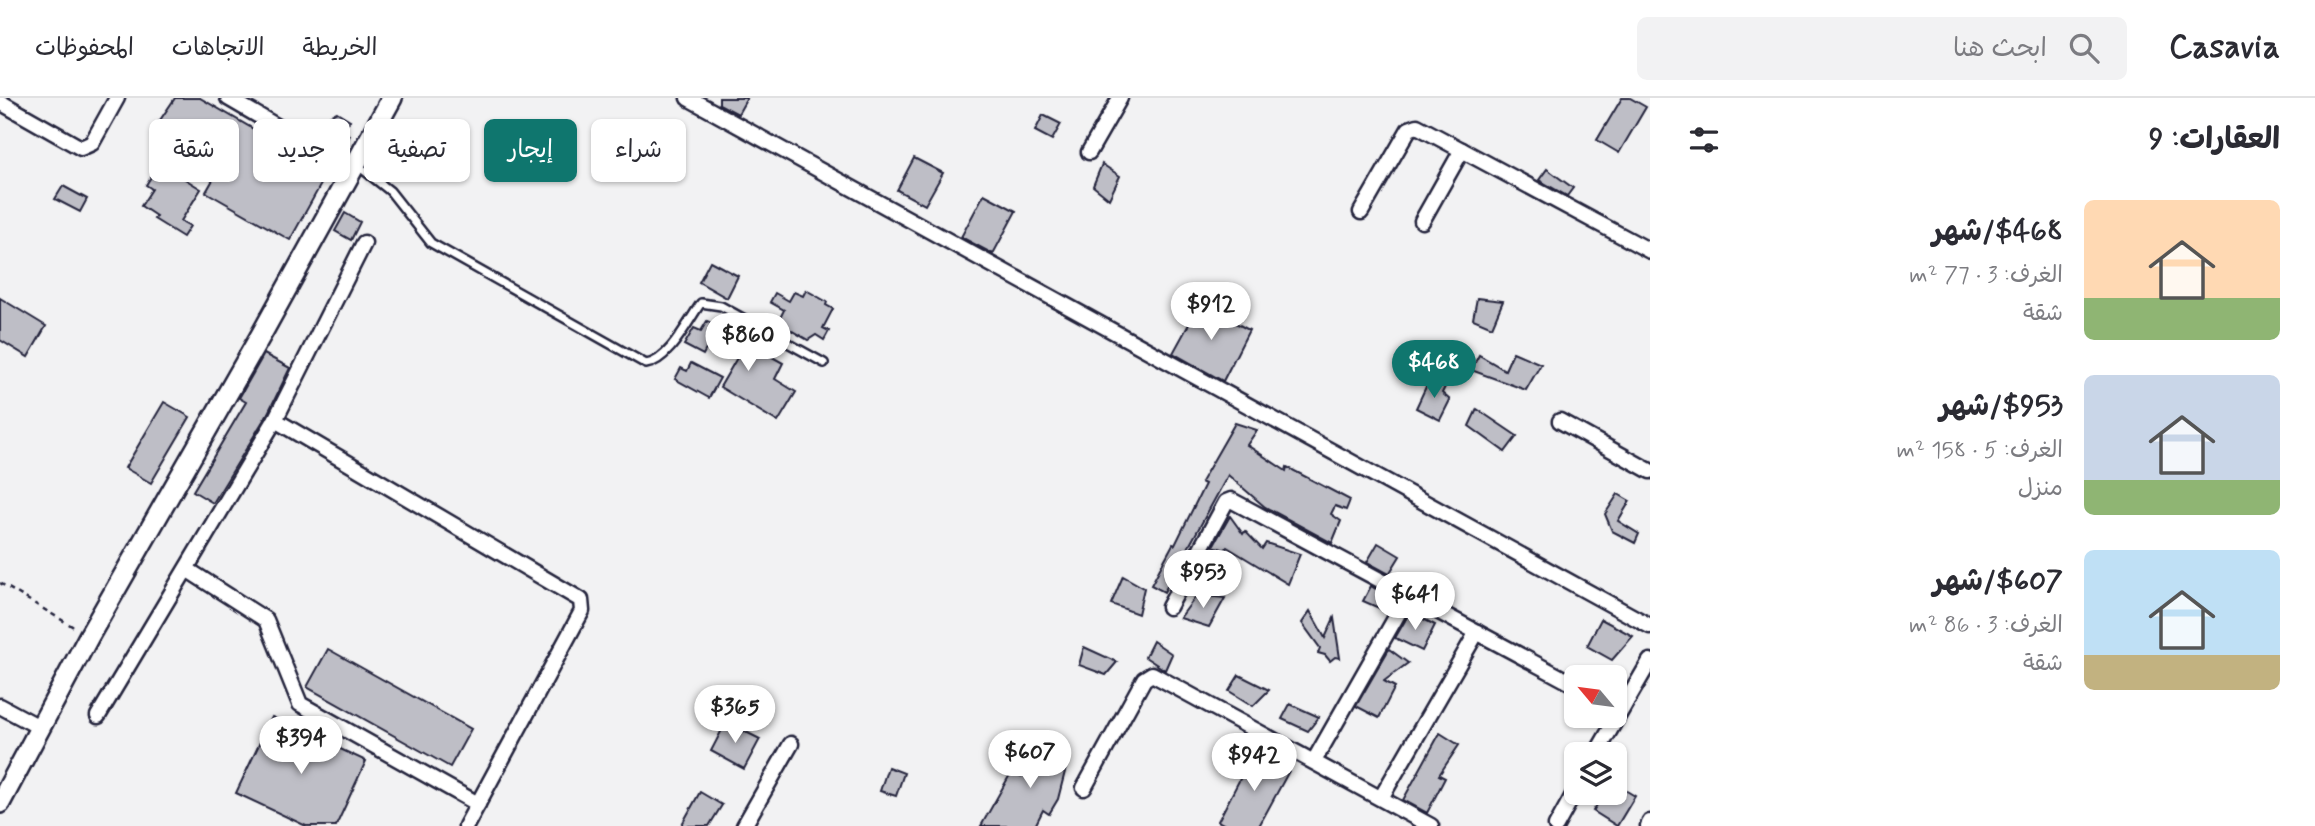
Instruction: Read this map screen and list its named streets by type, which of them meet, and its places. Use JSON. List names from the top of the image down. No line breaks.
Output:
{"north":"top left","page":{"header":"Casavia","search":"ابحث هنا","nav":["الخريطة","الاتجاهات","المحفوظات"],"heading":"العقارات: 9","chip":["شراء","إيجار","تصفية","جديد","شقة"],"list":[{"name":"$468/شهر","note":"الغرف: 3 · 77 m² · شقة"},{"name":"$953/شهر","note":"الغرف: 5 · 158 m² · منزل"},{"name":"$607/شهر","note":"الغرف: 3 · 86 m² · شقة"}],"price":["$912","$860","$468","$953","$641","$365","$394","$607","$942"]}}
